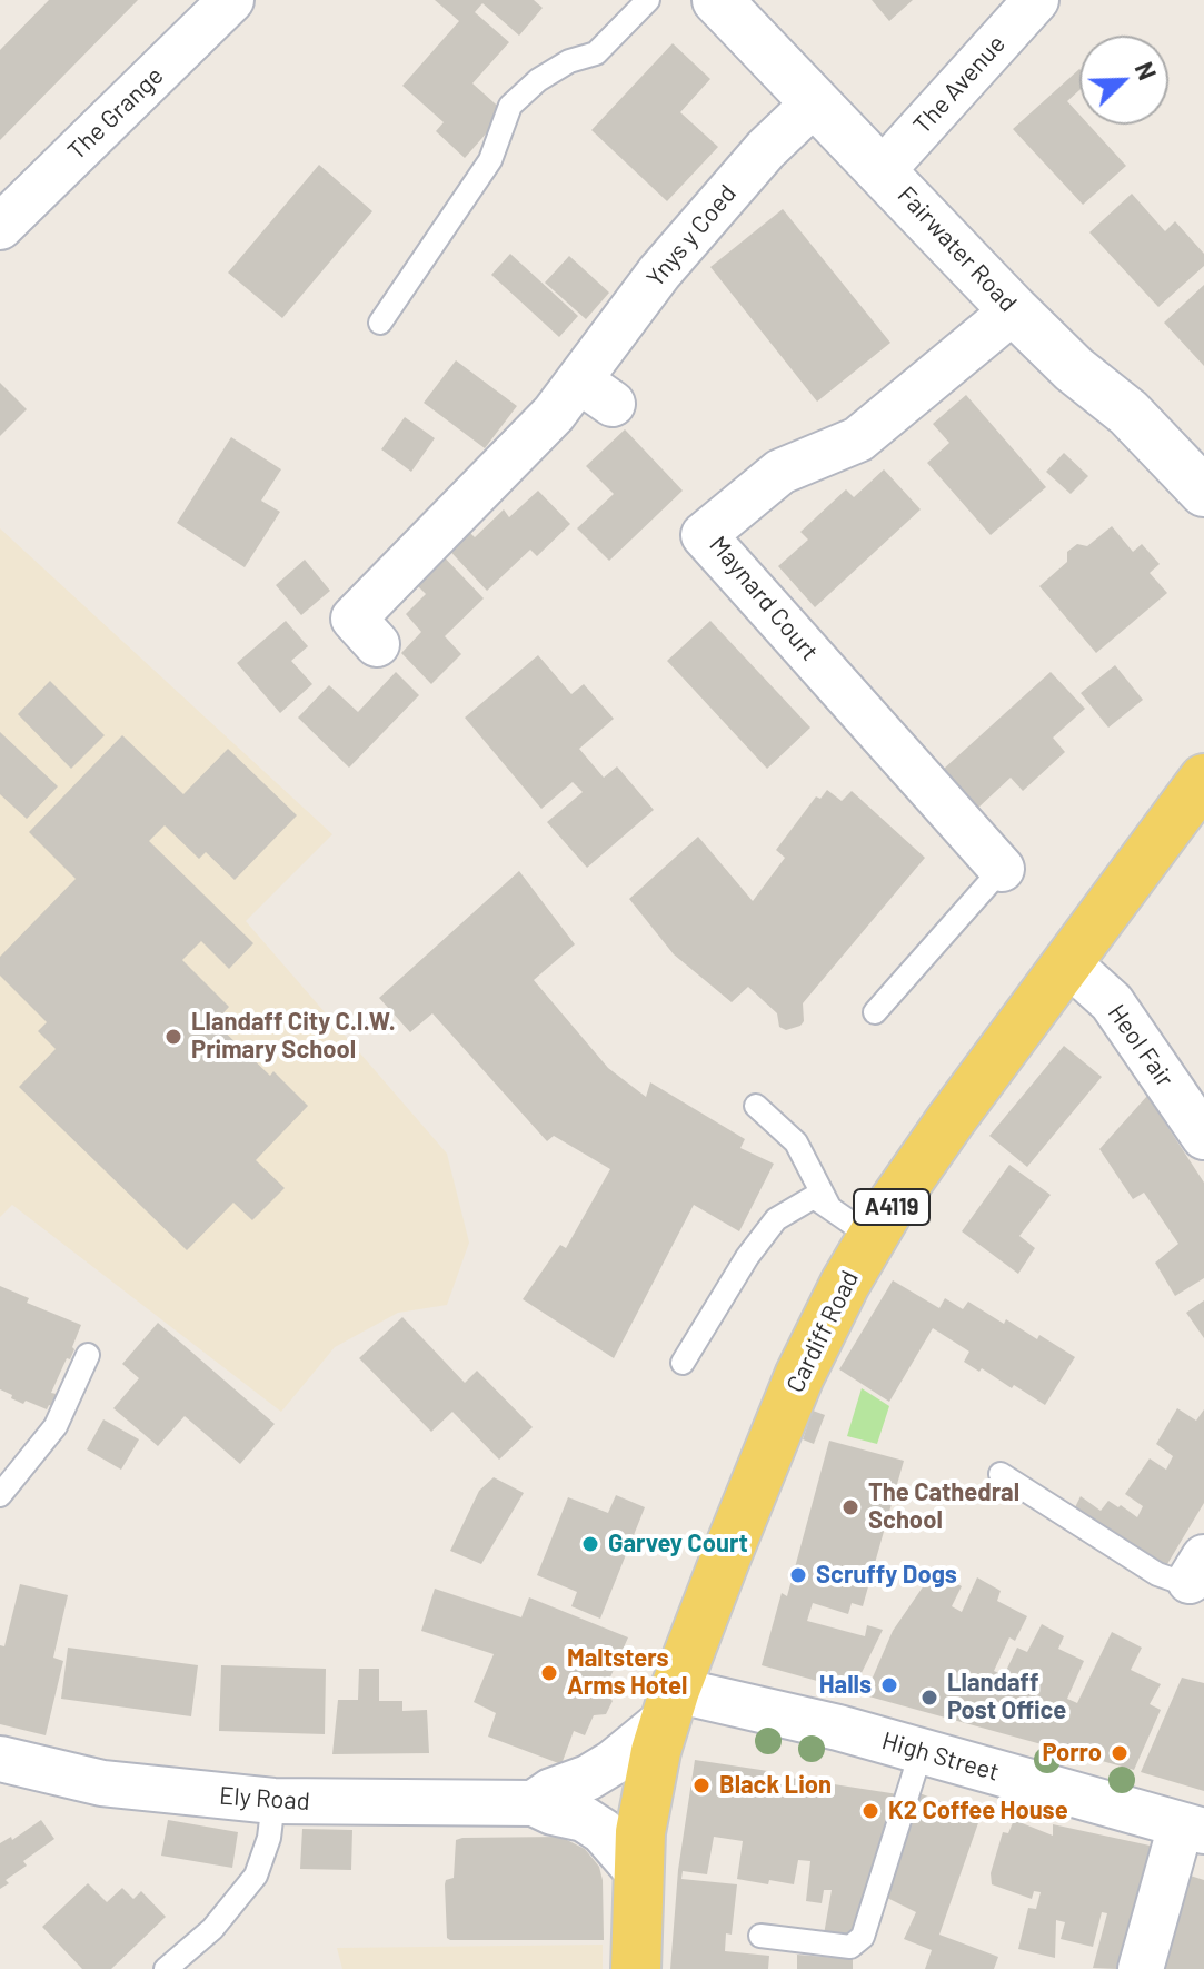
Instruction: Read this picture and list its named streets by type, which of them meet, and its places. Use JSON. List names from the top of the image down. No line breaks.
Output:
{"streets":{"main road":["A4119","Cardiff Road"],"street":["The Avenue","The Grange","Ynys y Coed","Fairwater Road","Maynard Court","Heol Fair","High Street","Ely Road"]},"crossings":[["The Avenue","Fairwater Road"],["Ynys y Coed","Fairwater Road"],["Fairwater Road","Maynard Court"],["Heol Fair","Cardiff Road"],["Cardiff Road","High Street"],["Cardiff Road","Ely Road"],["High Street","Ely Road"]],"places":["Llandaff City C.I.W. Primary School","The Cathedral School","Garvey Court","Scruffy Dogs","Maltsters Arms Hotel","Halls","Llandaff Post Office","Porro","Black Lion","K2 Coffee House"],"north":"top right"}
